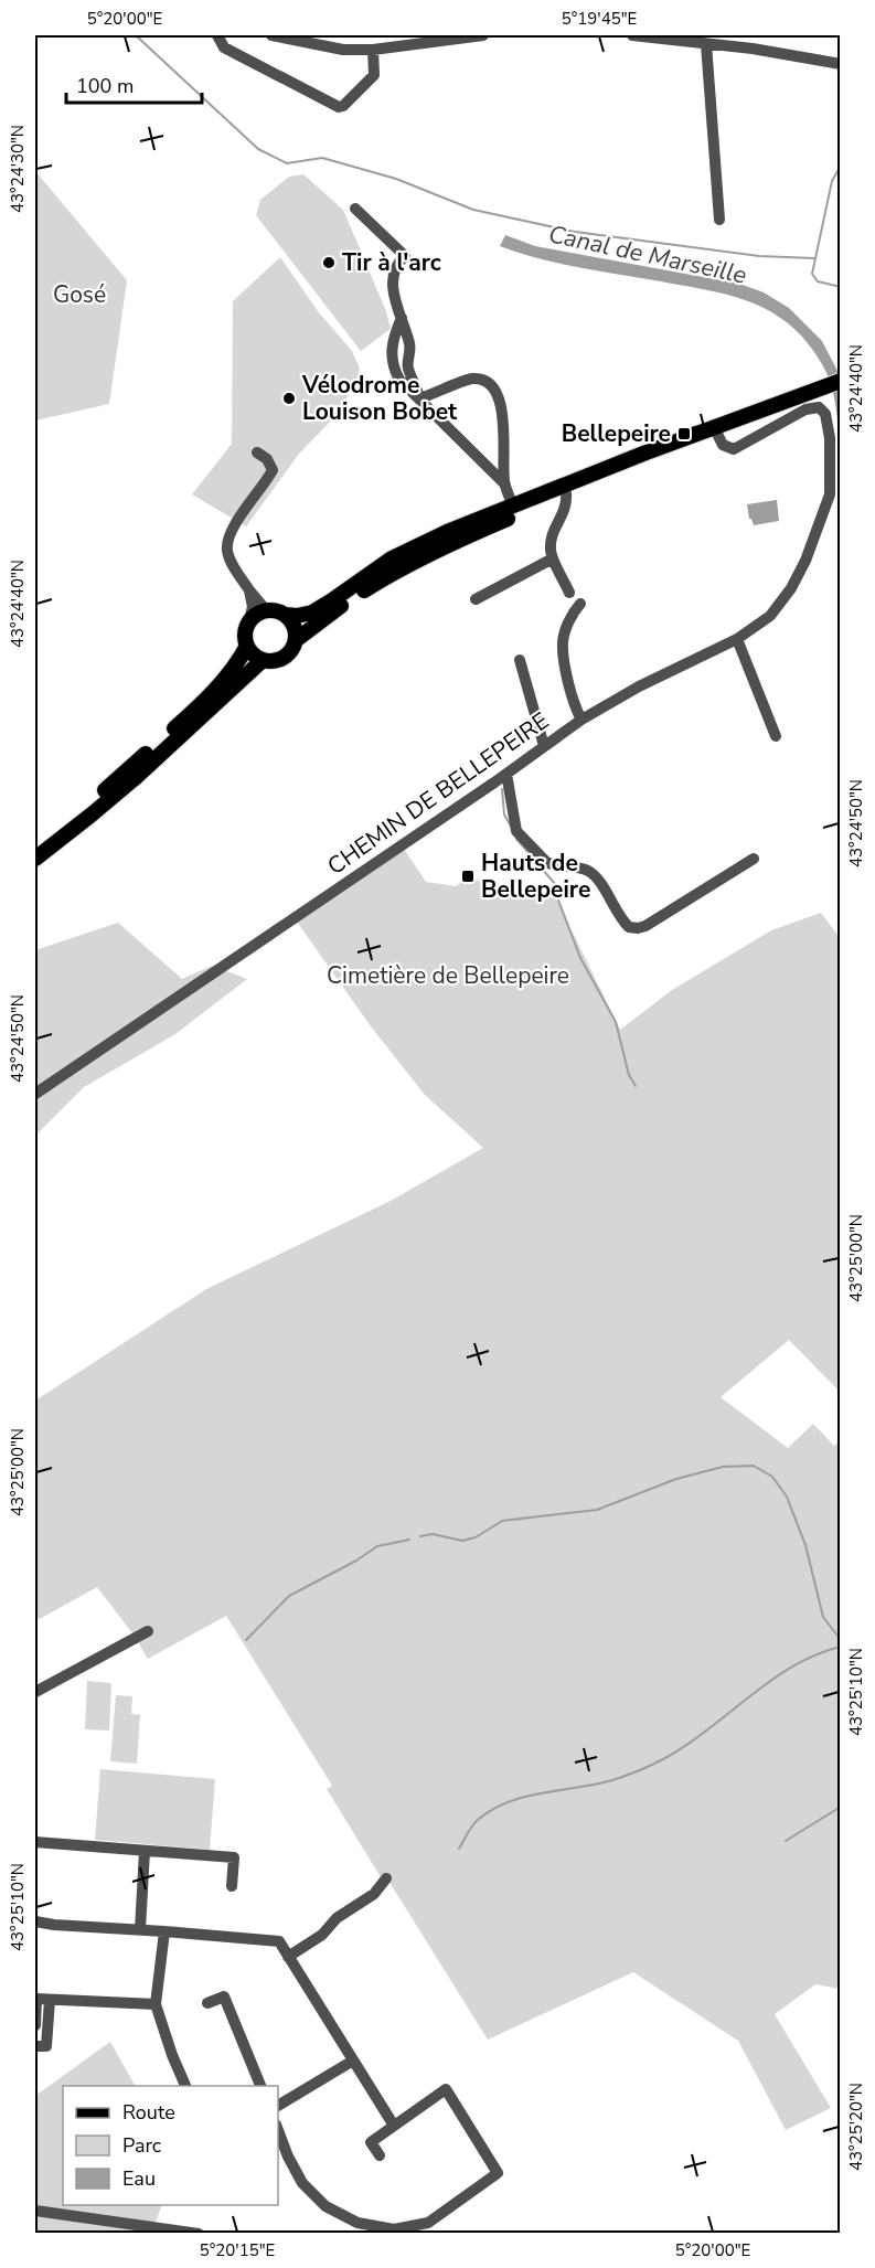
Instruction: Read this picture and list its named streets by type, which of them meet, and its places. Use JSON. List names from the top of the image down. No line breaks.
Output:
{"streets":{"street":["CHEMIN DE BELLEPEIRE"]},"water":["Canal de Marseille"],"parks":["Gosé","Cimetière de Bellepeire"],"places":{"other":["Tir à l'arc","Vélodrome Louison Bobet"],"transit":["Bellepeire","Hauts de Bellepeire"]},"legend":["Route","Parc","Eau"],"scale_bar":"100 m","coordinates":["5°20'00\"E","5°19'45\"E","43°24'30\"N","43°24'40\"N","43°24'50\"N","43°25'00\"N","43°25'10\"N","43°25'20\"N","5°20'15\"E"]}
